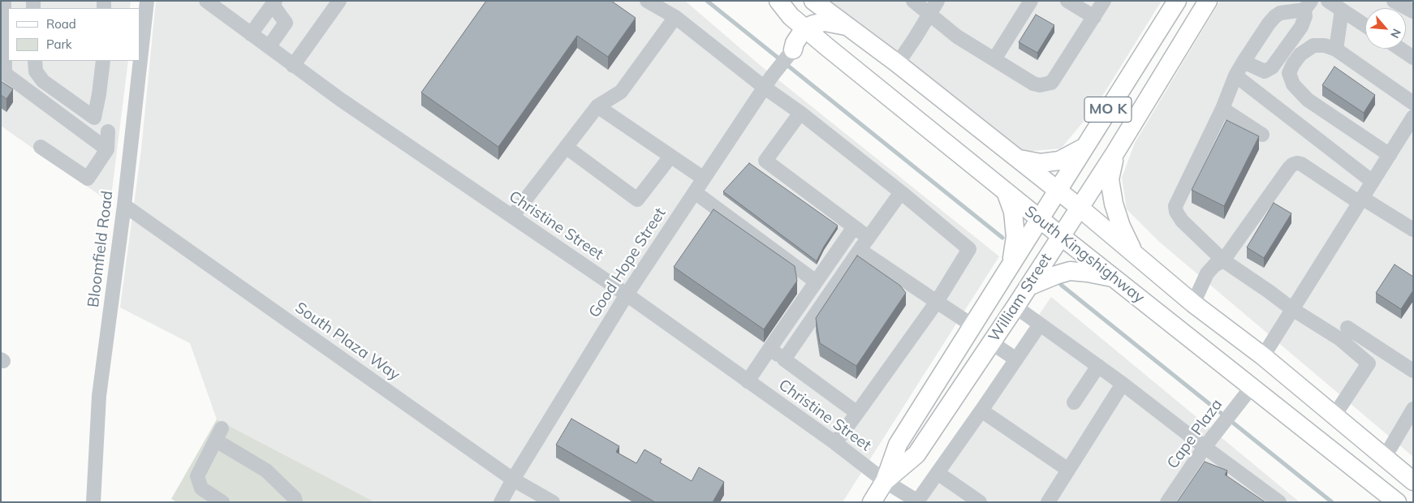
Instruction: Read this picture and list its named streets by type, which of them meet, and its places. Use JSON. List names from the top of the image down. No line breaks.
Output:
{"streets":{"main road":["MO K","South Kingshighway","William Street"],"street":["Christine Street","Bloomfield Road","Good Hope Street","South Plaza Way","Cape Plaza"]},"crossings":[["Christine Street","Good Hope Street"],["Christine Street","William Street"],["Bloomfield Road","South Plaza Way"],["South Kingshighway","William Street"],["South Kingshighway","Cape Plaza"],["Good Hope Street","South Plaza Way"]],"legend":["Road","Park"],"north":"bottom right"}
